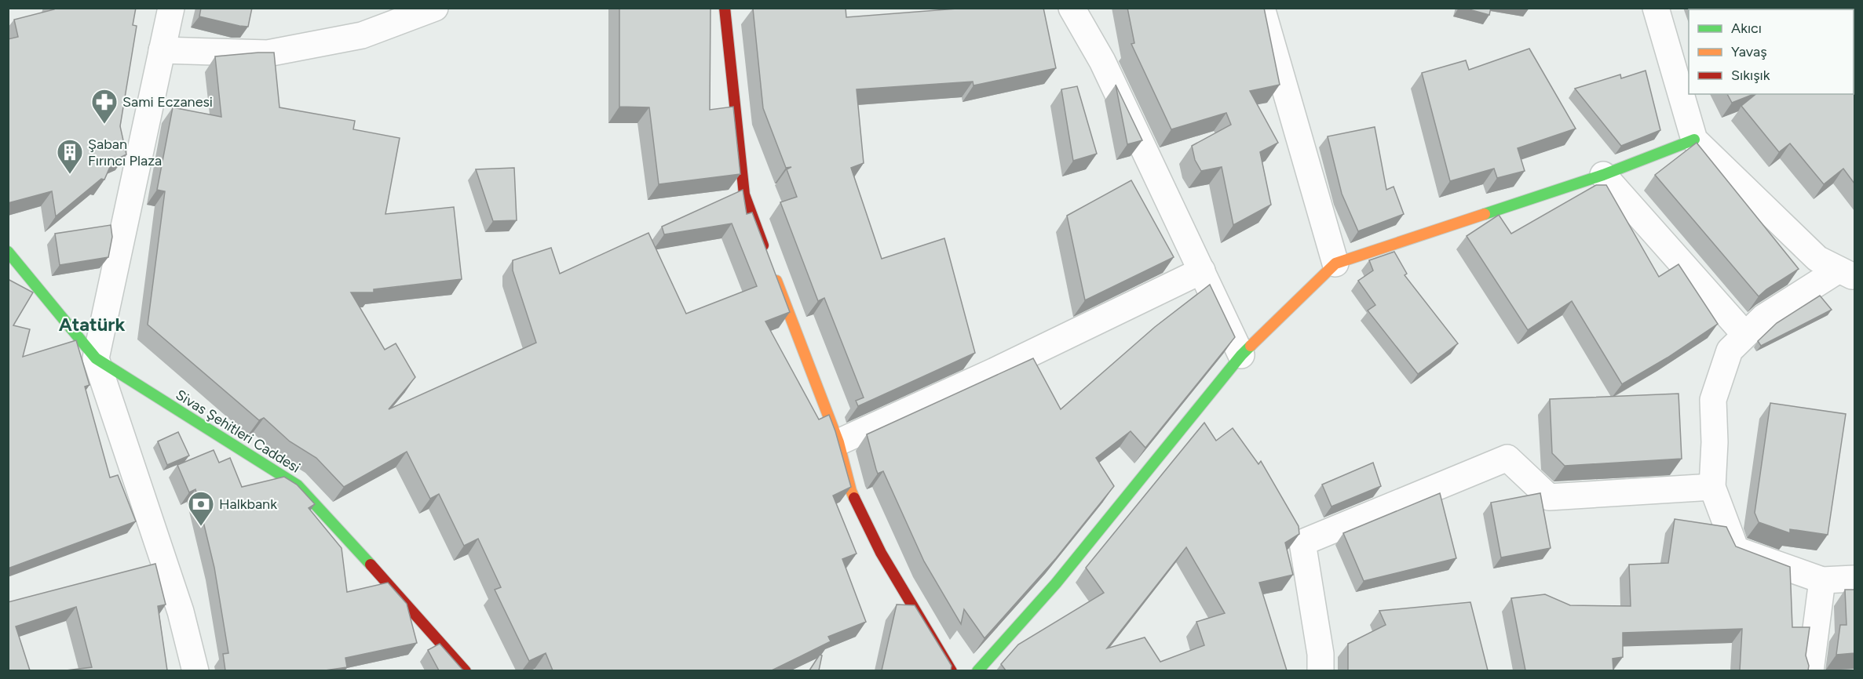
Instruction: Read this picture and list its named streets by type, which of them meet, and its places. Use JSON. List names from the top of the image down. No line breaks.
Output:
{"streets":{"street":["Sivas Şehitleri Caddesi"]},"districts":["Atatürk"],"places":{"pharmacy":["Sami Eczanesi"],"building":["Şaban Fırıncı Plaza"],"bank":["Halkbank"]},"legend":["Akıcı","Yavaş","Sıkışık"]}
